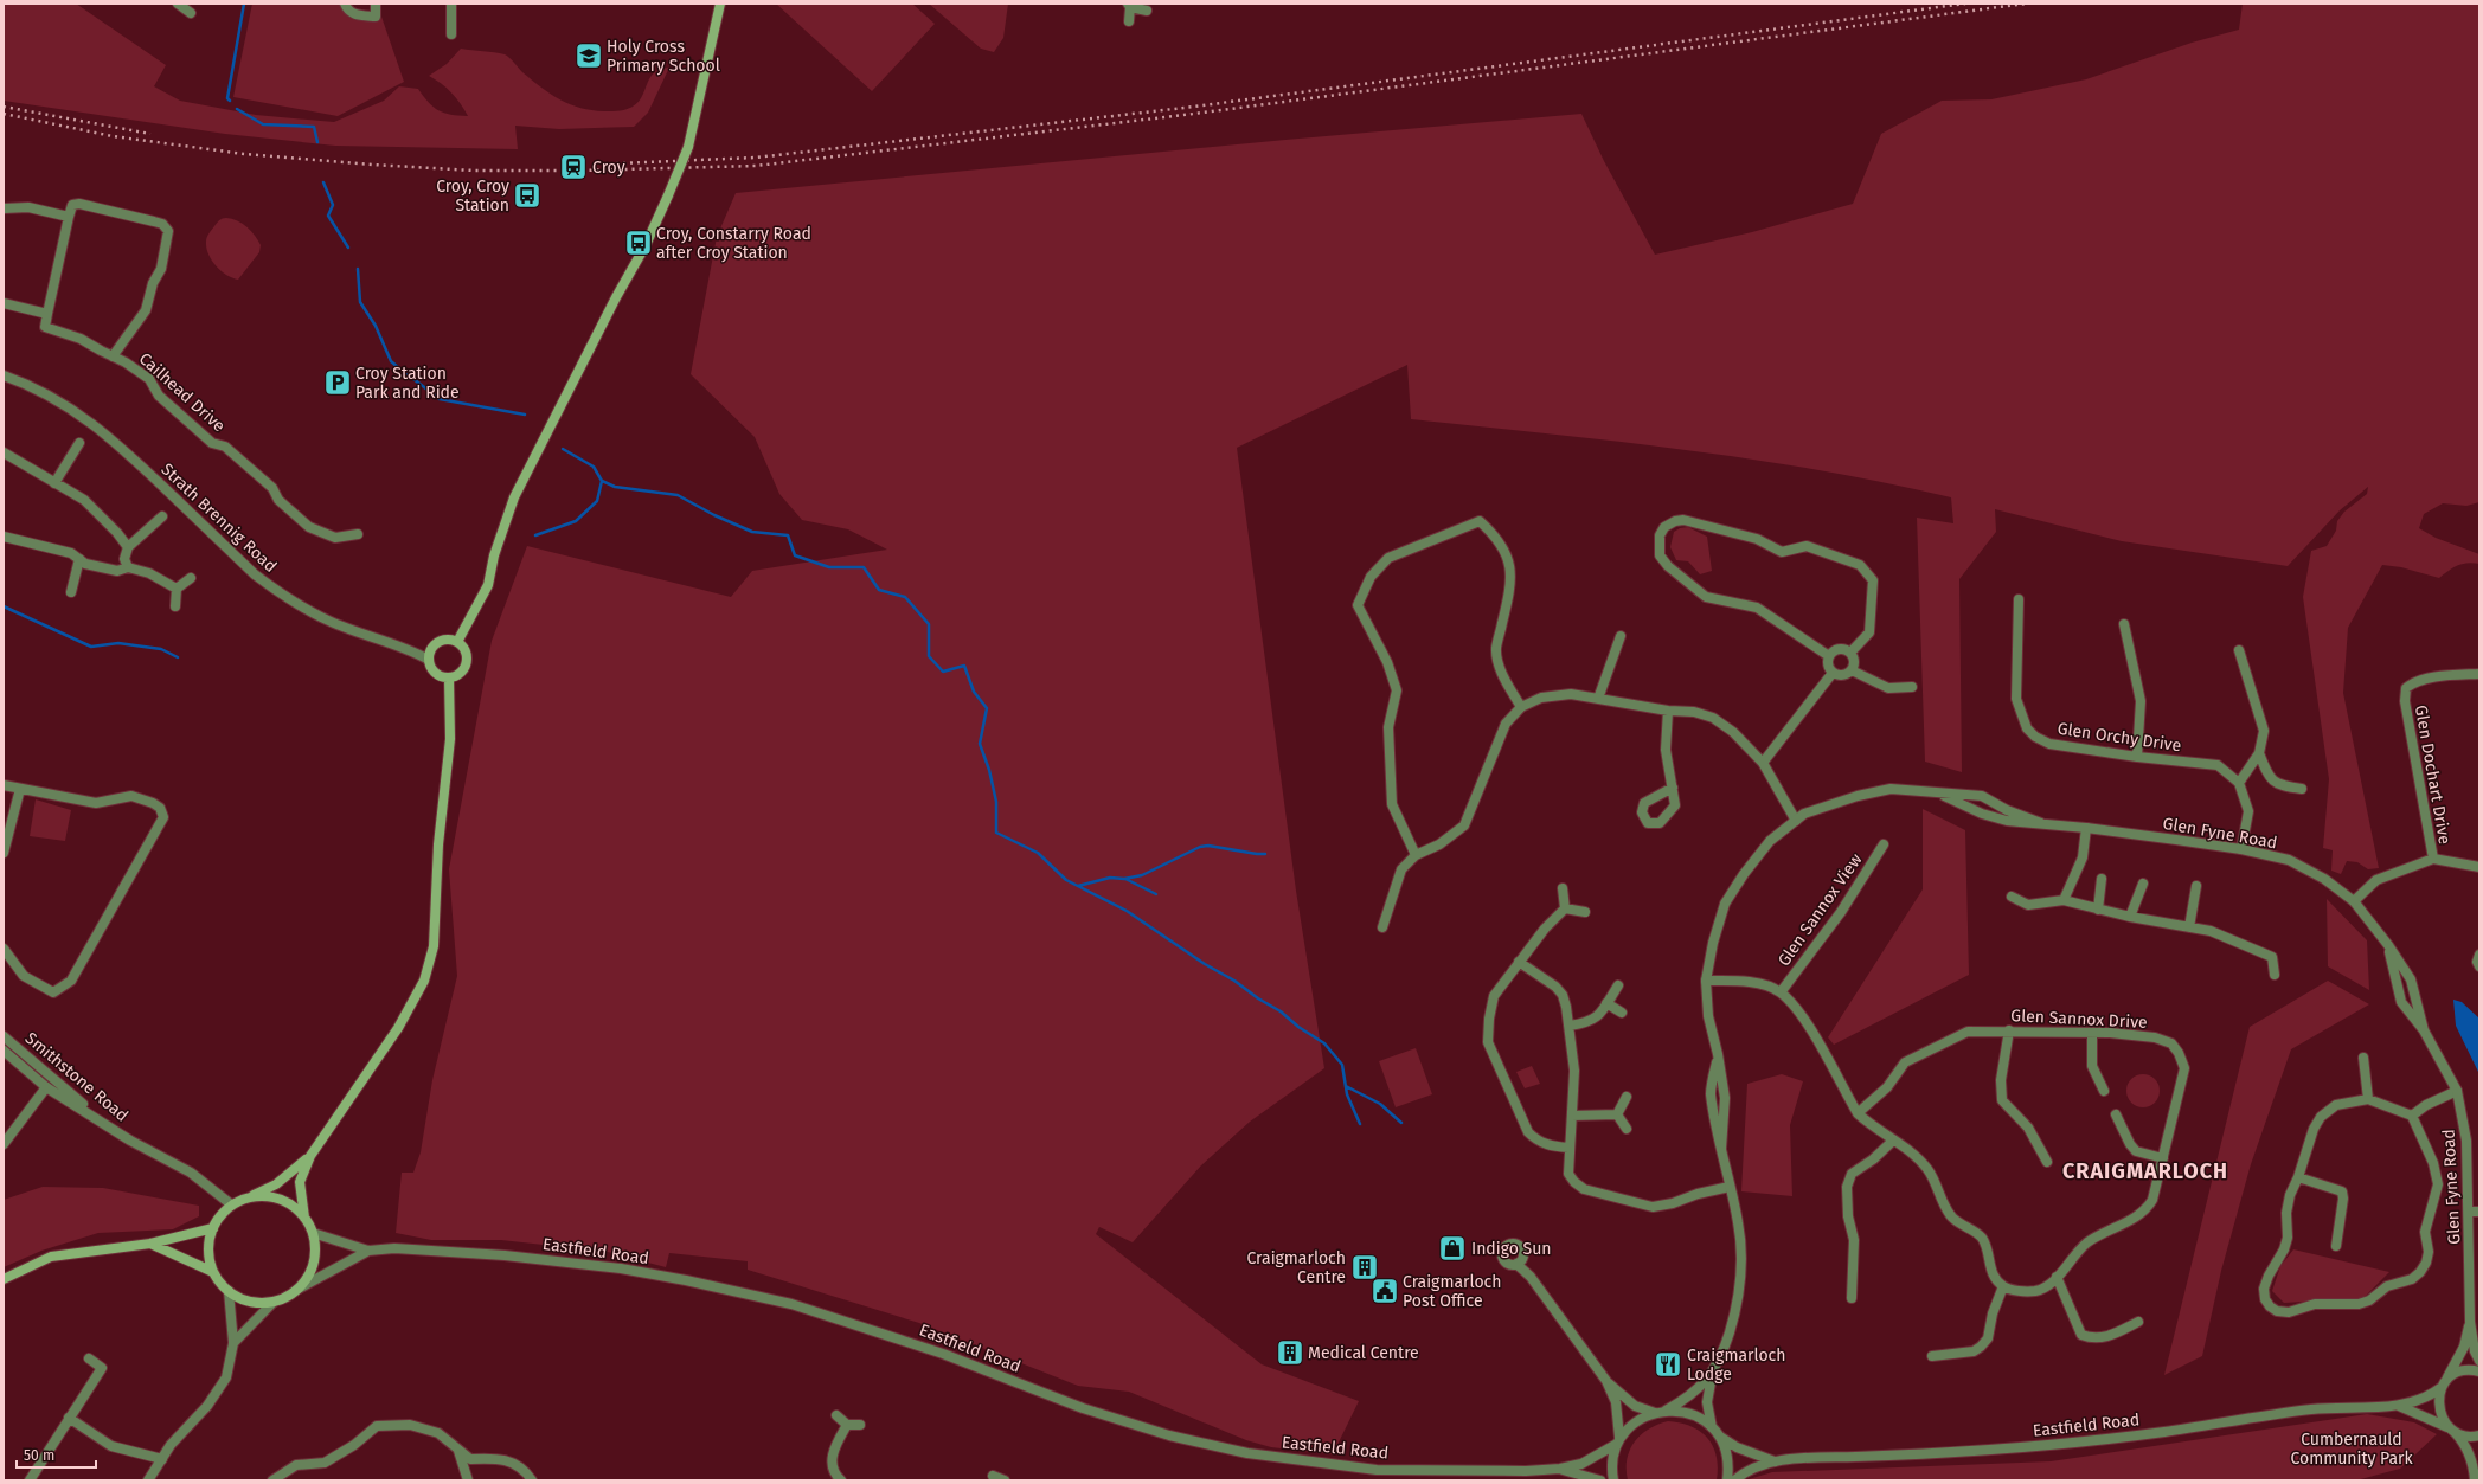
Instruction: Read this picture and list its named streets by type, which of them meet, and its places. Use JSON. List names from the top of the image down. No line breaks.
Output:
{"streets":{"street":["Cailhead Drive","Strath Brennig Road","Glen Orchy Drive","Glen Dochart Drive","Glen Fyne Road","Glen Sannox View","Glen Sannox Drive","Smithstone Road","Eastfield Road"]},"crossings":[["Glen Dochart Drive","Glen Fyne Road"],["Glen Fyne Road","Eastfield Road"],["Smithstone Road","Eastfield Road"]],"districts":["CRAIGMARLOCH"],"parks":["Cumbernauld Community Park"],"places":{"school or university":["Holy Cross Primary School"],"station":["Croy"],"bus stop":["Croy, Croy Station","Croy, Constarry Road after Croy Station"],"parking":["Croy Station Park and Ride"],"shop":["Indigo Sun"],"building":["Craigmarloch Centre","Medical Centre"],"public building":["Craigmarloch Post Office"],"restaurant":["Craigmarloch Lodge"]},"scale_bar":"50 m"}
